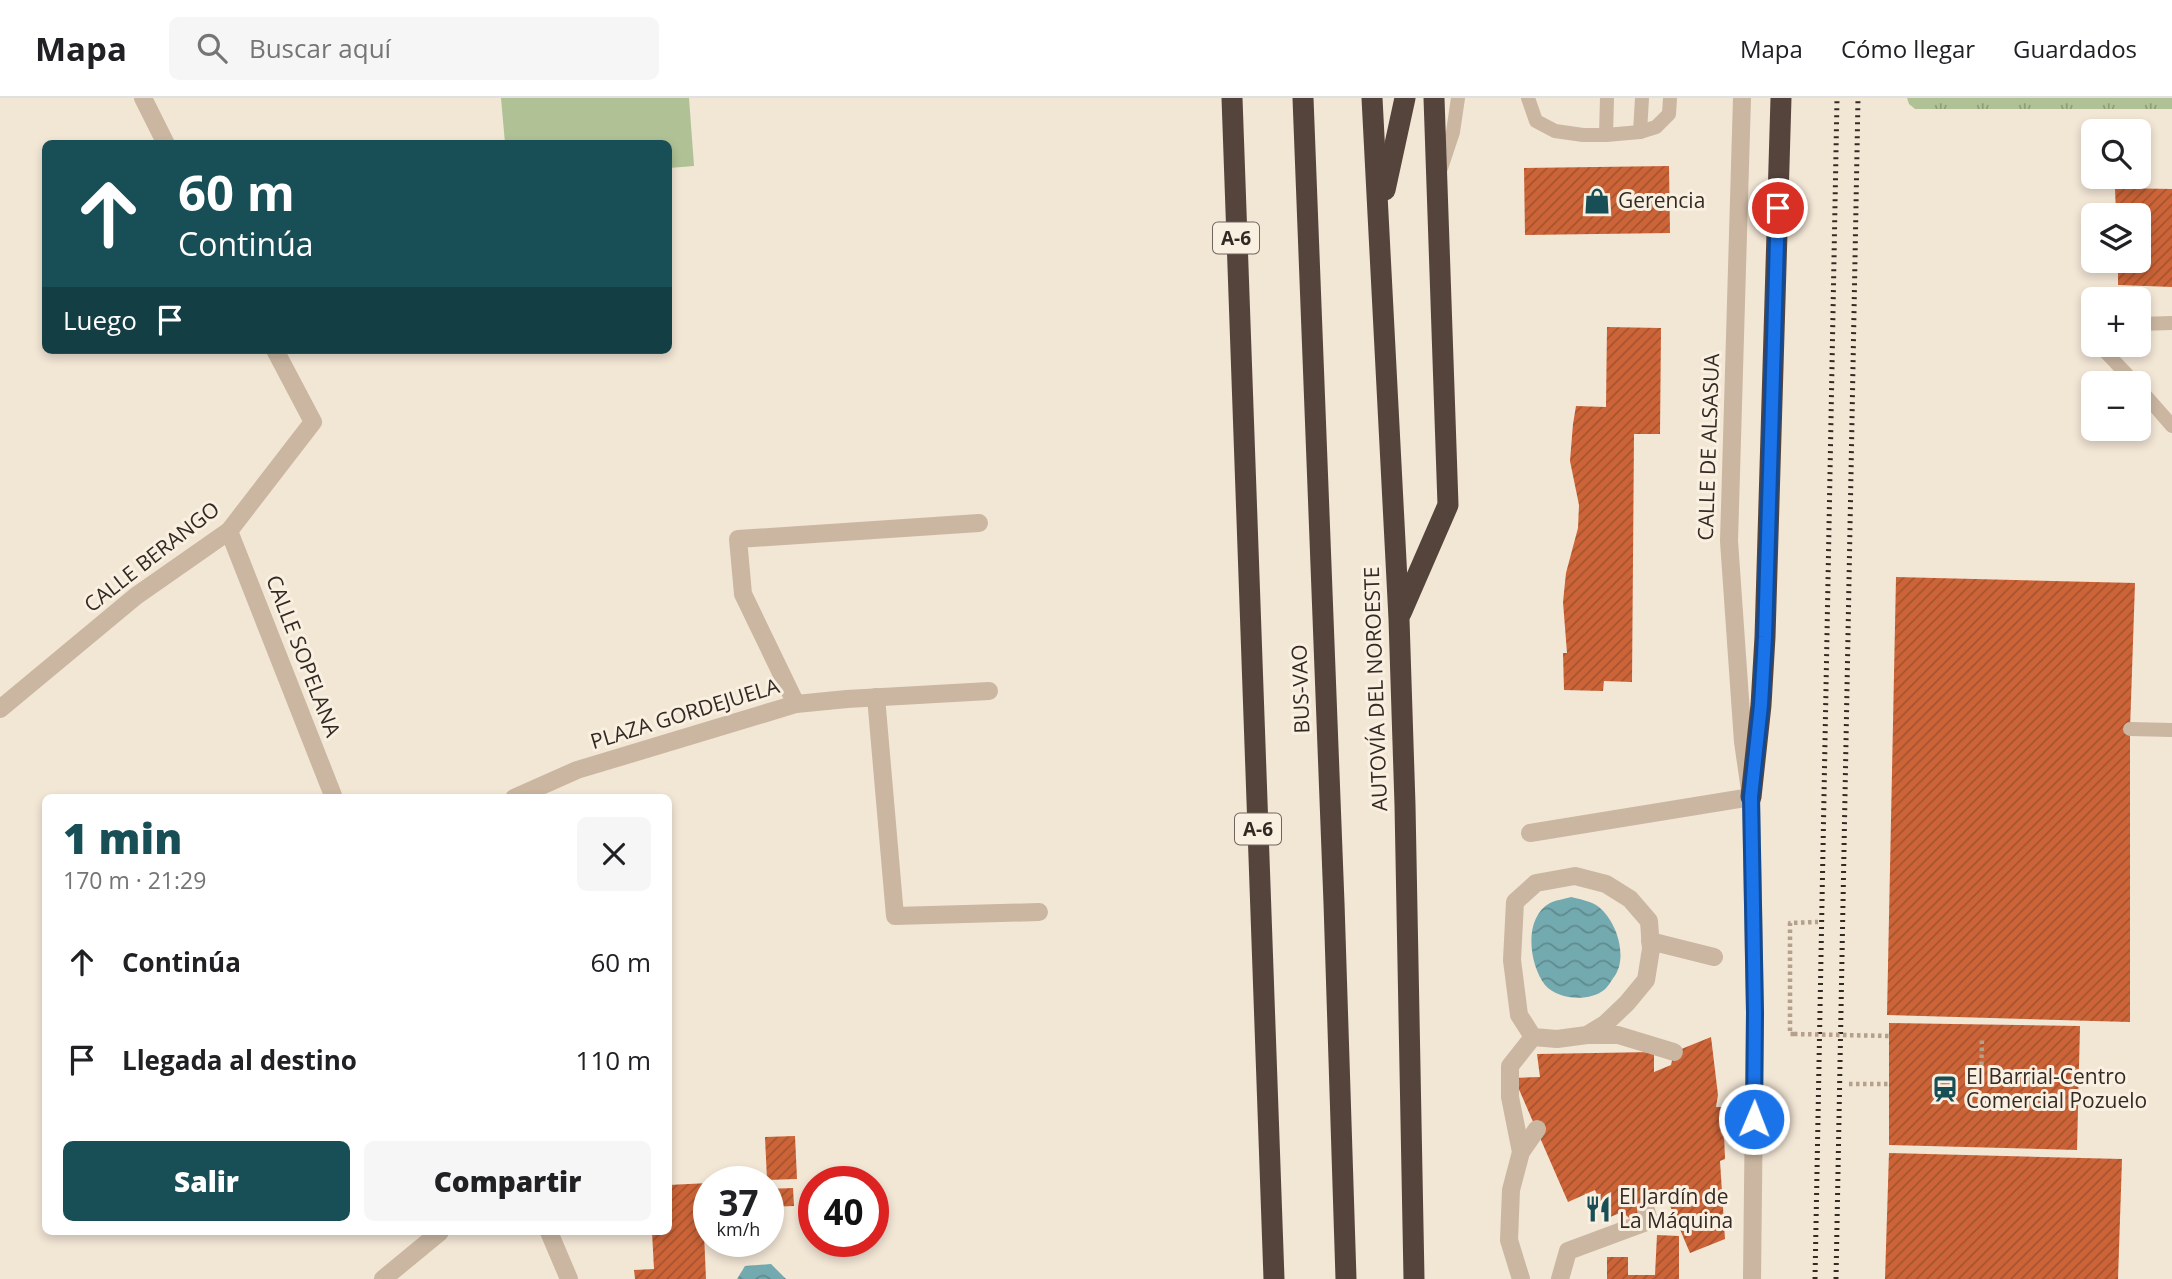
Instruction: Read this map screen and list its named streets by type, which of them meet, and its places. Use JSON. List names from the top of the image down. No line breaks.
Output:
{"streets":{"highway":["A-6","BUS-VAO","AUTOVÍA DEL NOROESTE"],"street":["CALLE DE ALSASUA","CALLE BERANGO","CALLE SOPELANA","PLAZA GORDEJUELA"]},"crossings":[["CALLE BERANGO","CALLE SOPELANA"]],"places":{"shop":["Gerencia"],"station":["El Barrial-Centro Comercial Pozuelo"],"restaurant":["El Jardín de La Máquina"]},"page":{"header":"Mapa","search":"Buscar aquí","nav":["Mapa","Cómo llegar","Guardados"],"map_buttons":["+","−"],"turn":["60 m","Continúa"],"then":"Luego","heading":["1 min","170 m · 21:29"],"list":[{"name":"Continúa","value":"60 m"},{"name":"Llegada al destino","value":"110 m"}],"buttons":["Salir","Compartir"],"speed":"37 km/h","limit":"40"}}
